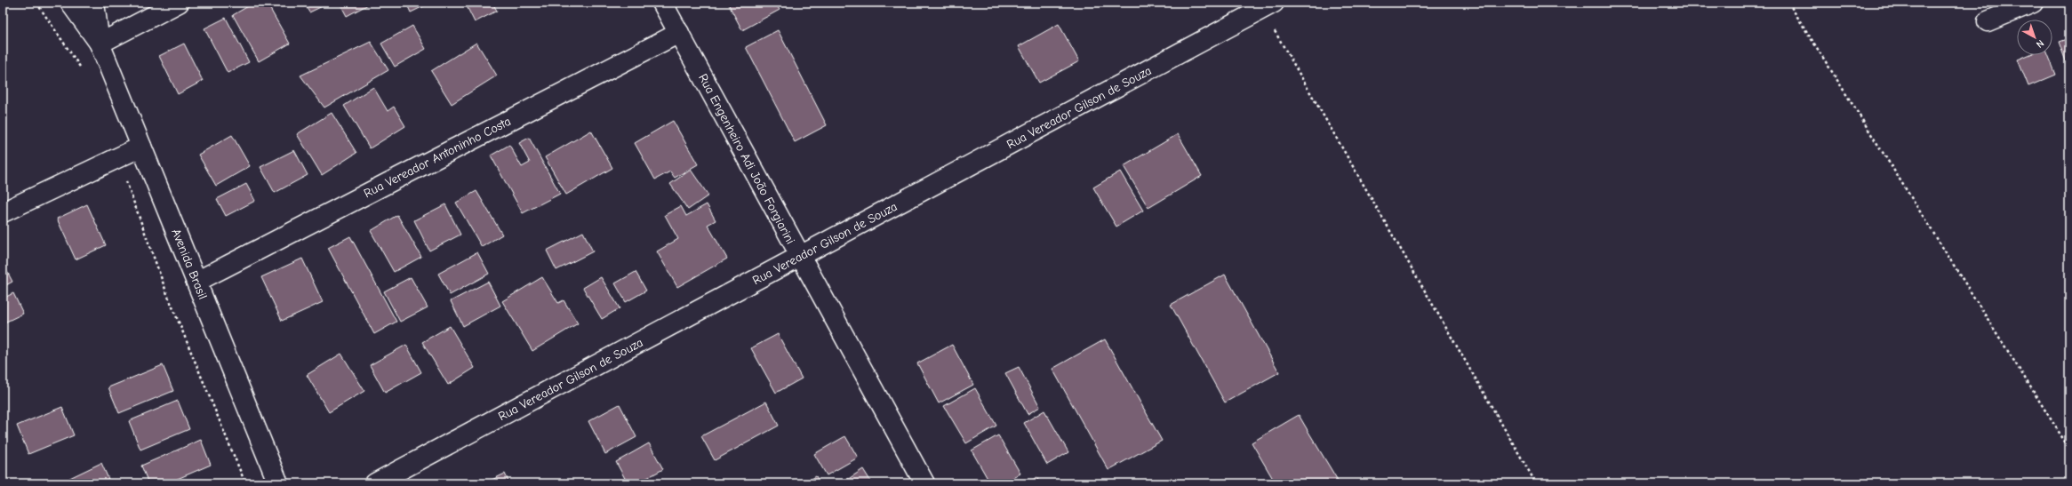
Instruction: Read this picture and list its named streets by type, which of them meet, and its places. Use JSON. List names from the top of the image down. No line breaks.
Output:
{"streets":{"street":["Rua Vereador Gilson de Souza","Rua Vereador Antoninho Costa","Rua Engenheiro Adi João Forgiarini","Avenida Brasil"]},"crossings":[["Rua Vereador Gilson de Souza","Rua Engenheiro Adi João Forgiarini"],["Rua Vereador Antoninho Costa","Rua Engenheiro Adi João Forgiarini"],["Rua Vereador Antoninho Costa","Avenida Brasil"]],"north":"bottom right"}
